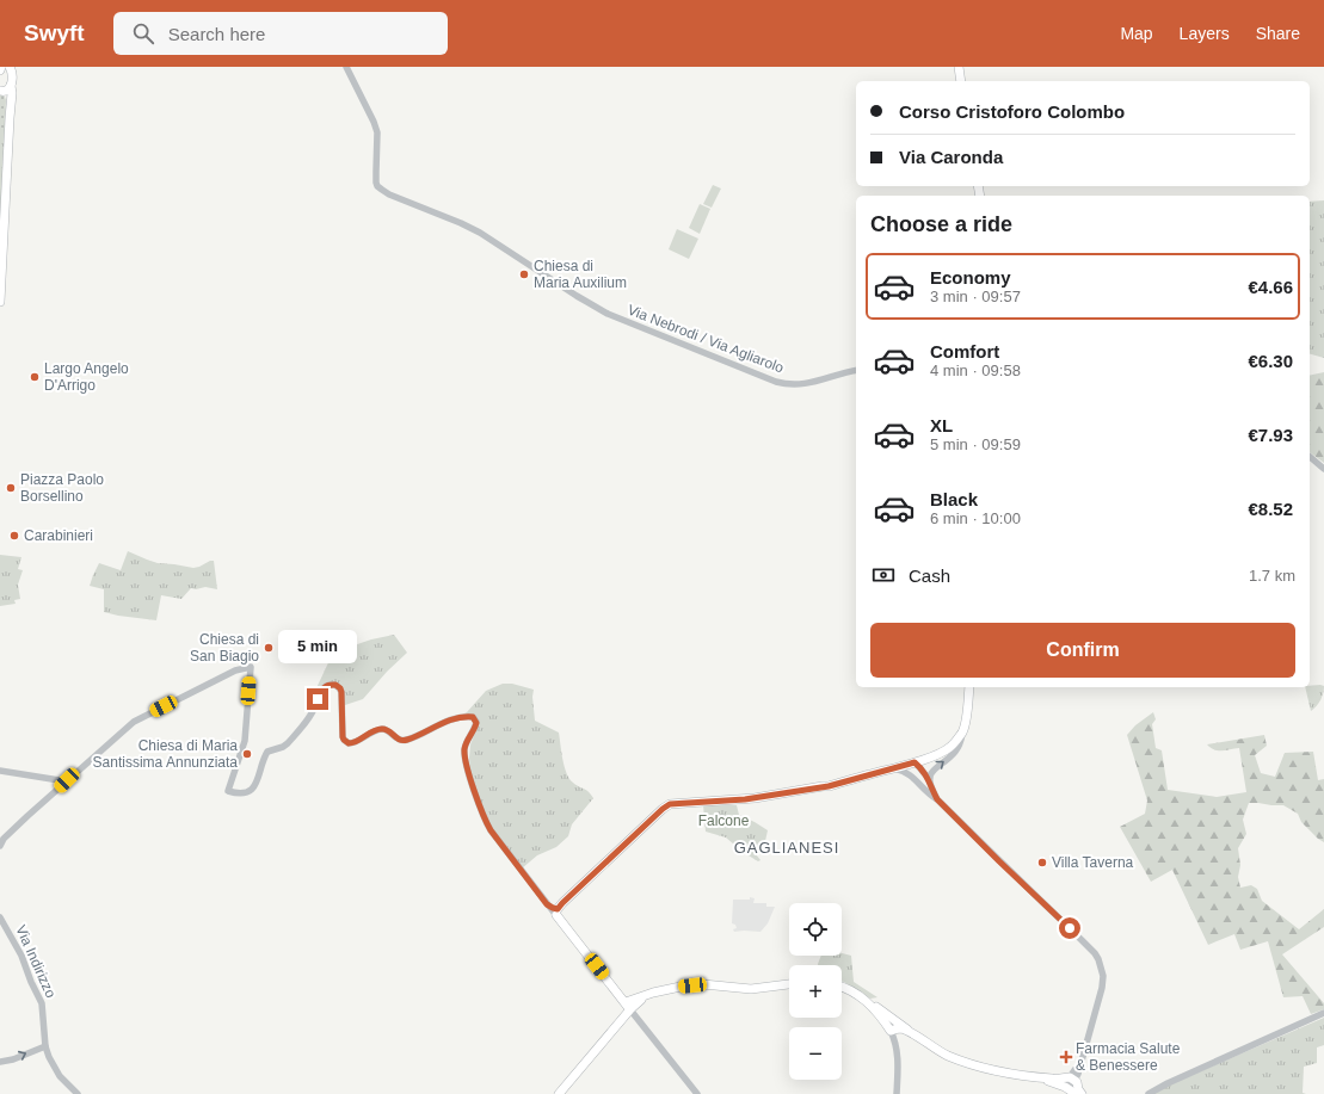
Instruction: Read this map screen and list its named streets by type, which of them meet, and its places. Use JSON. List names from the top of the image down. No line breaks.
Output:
{"streets":{"street":["Via Nebrodi / Via Agliarolo","Via Indirizzo"]},"districts":["GAGLIANESI"],"parks":["Falcone"],"places":{"other":["Chiesa di Maria Auxilium","Largo Angelo D'Arrigo","Piazza Paolo Borsellino","Carabinieri","Chiesa di San Biagio","Chiesa di Maria Santissima Annunziata","Villa Taverna"],"health":["Farmacia Salute & Benessere"]},"page":{"header":"Swyft","search":"Search here","nav":["Map","Layers","Share"],"banner":["Corso Cristoforo Colombo","Via Caronda"],"heading":"Choose a ride","list":[{"name":"Economy","note":"3 min · 09:57","value":"€4.66"},{"name":"Comfort","note":"4 min · 09:58","value":"€6.30"},{"name":"XL","note":"5 min · 09:59","value":"€7.93"},{"name":"Black","note":"6 min · 10:00","value":"€8.52"}],"pay":["Cash","1.7 km"],"buttons":"Confirm","bubble":"5 min","map_buttons":["+","−"]}}
